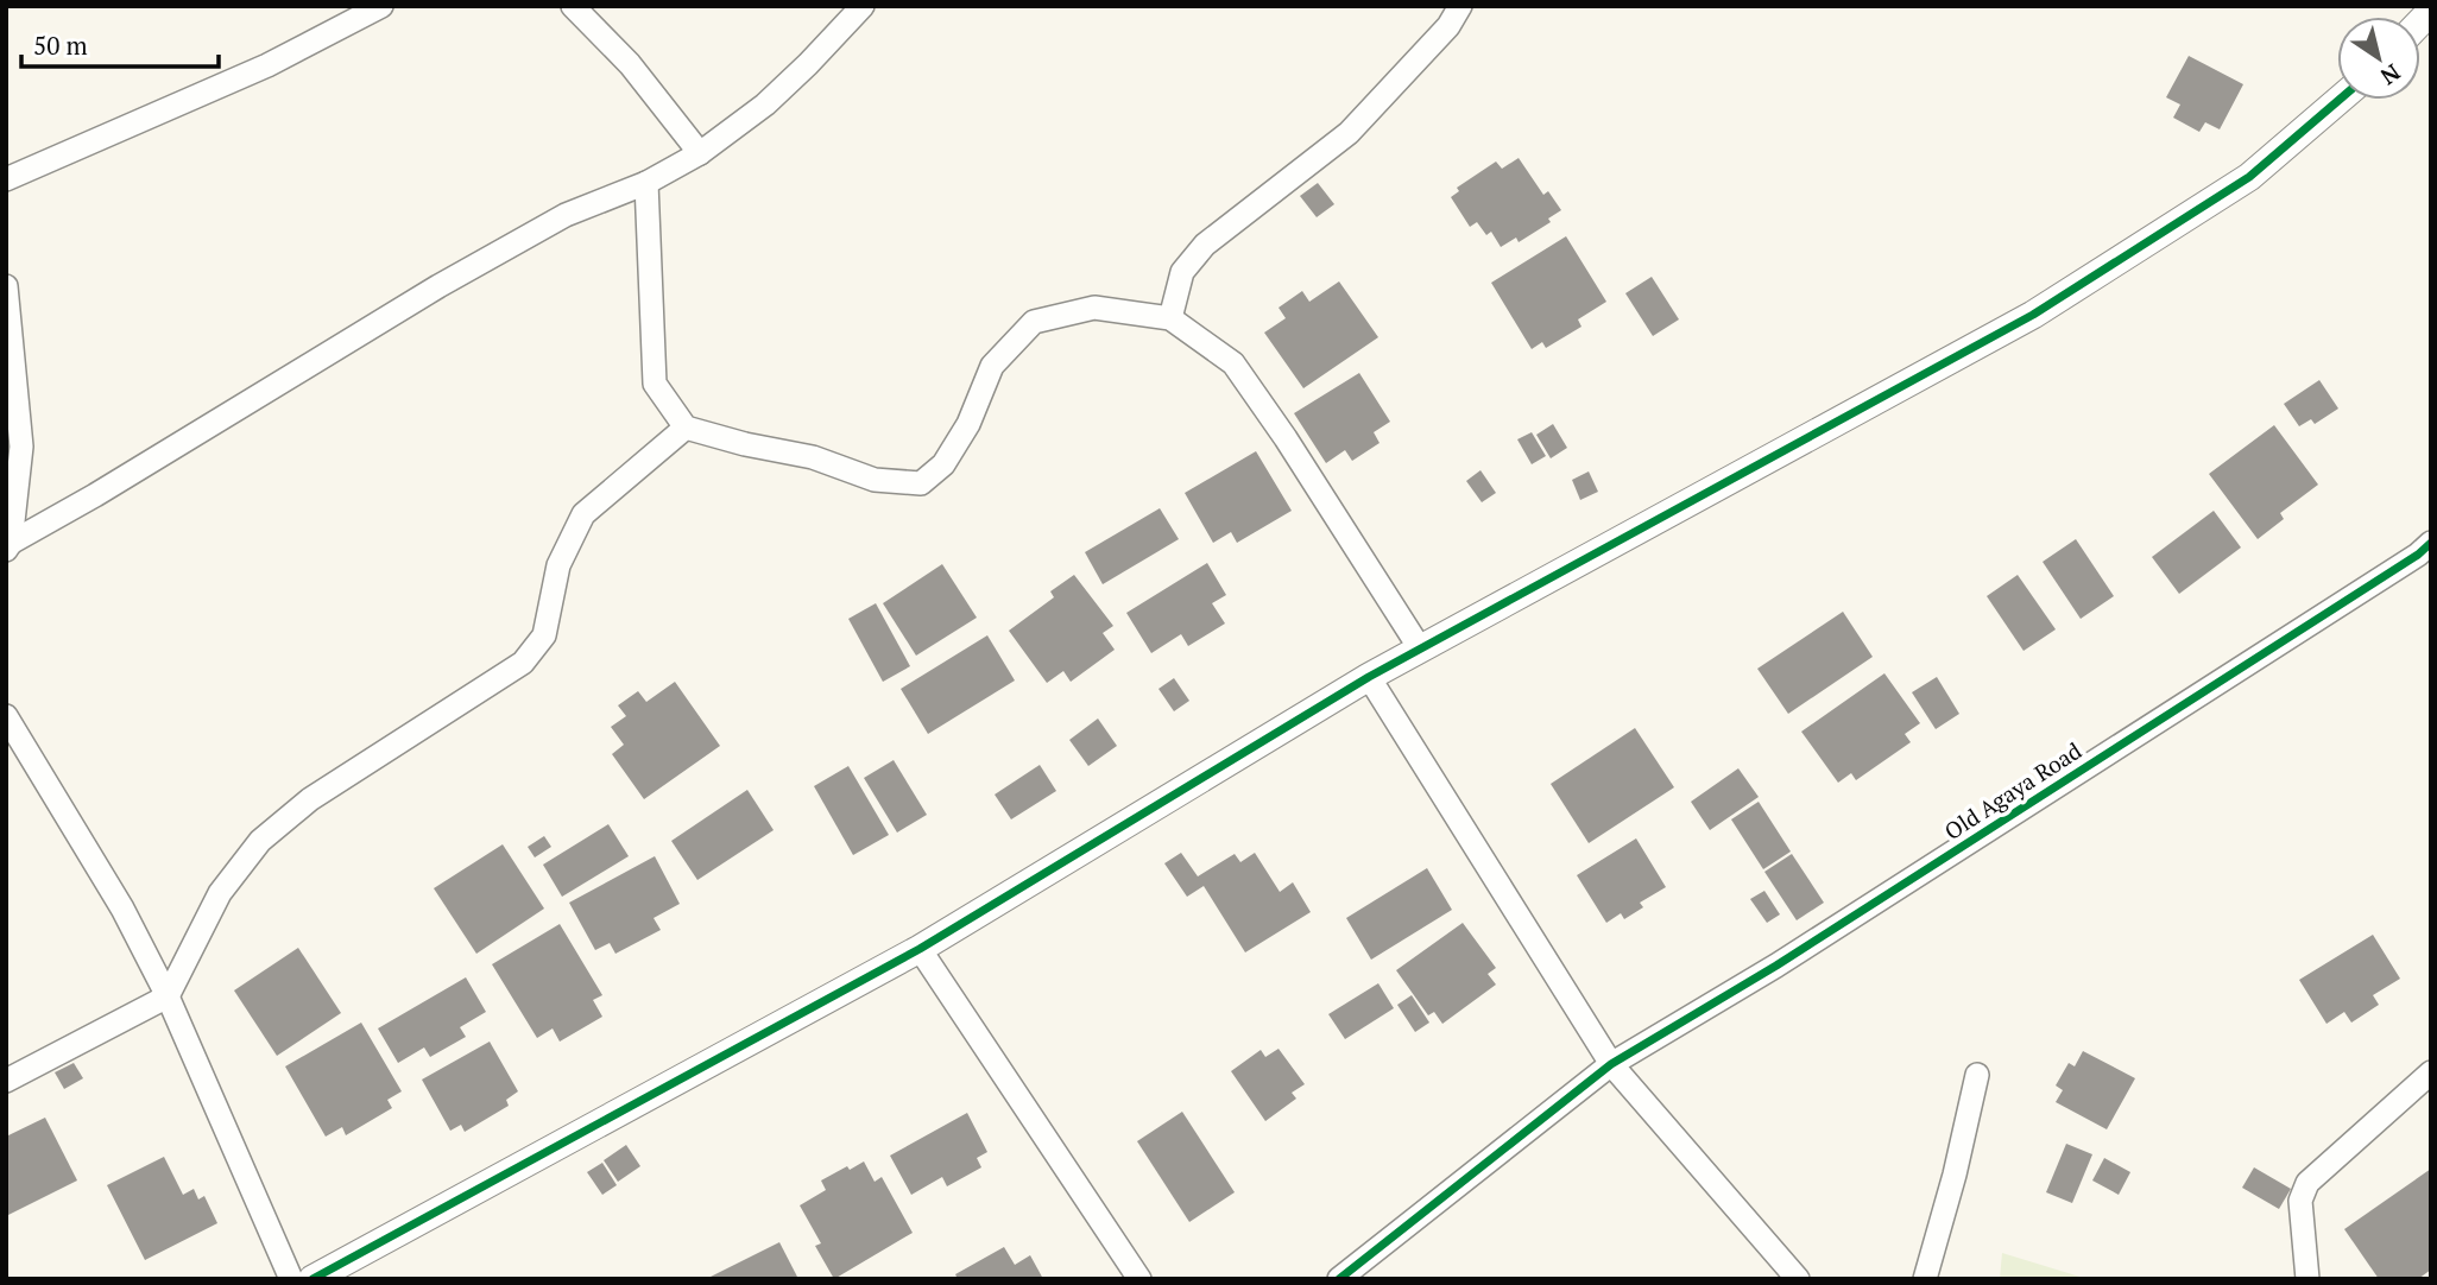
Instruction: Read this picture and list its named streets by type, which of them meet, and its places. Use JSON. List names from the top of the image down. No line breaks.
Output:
{"streets":{"street":["Old Agaya Road"]},"scale_bar":"50 m","north":"bottom right"}
